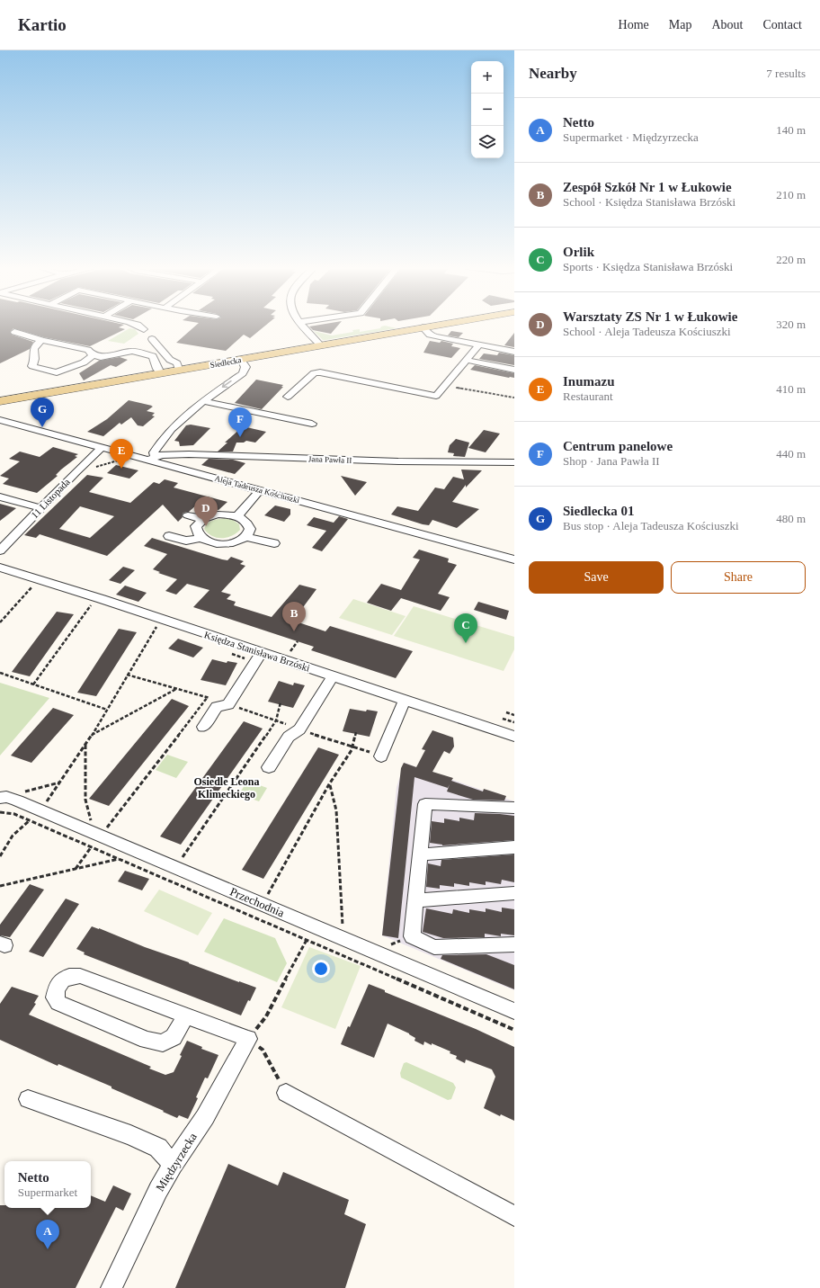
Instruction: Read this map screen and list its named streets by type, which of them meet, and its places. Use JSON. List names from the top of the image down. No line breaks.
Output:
{"streets":{"main road":["Siedlecka"],"street":["Jana Pawła II","Aleja Tadeusza Kościuszki","11 Listopada","Księdza Stanisława Brzóski","Przechodnia","Międzyrzecka"]},"crossings":[["Jana Pawła II","Aleja Tadeusza Kościuszki"],["Aleja Tadeusza Kościuszki","11 Listopada"]],"districts":["Osiedle Leona Klimeckiego"],"page":{"header":"Kartio","nav":["Home","Map","About","Contact"],"heading":["Nearby","7 results"],"map_buttons":["+","−"],"list":[{"mark":"A","name":"Netto","note":"Supermarket · Międzyrzecka","value":"140 m"},{"mark":"B","name":"Zespół Szkół Nr 1 w Łukowie","note":"School · Księdza Stanisława Brzóski","value":"210 m"},{"mark":"C","name":"Orlik","note":"Sports · Księdza Stanisława Brzóski","value":"220 m"},{"mark":"D","name":"Warsztaty ZS Nr 1 w Łukowie","note":"School · Aleja Tadeusza Kościuszki","value":"320 m"},{"mark":"E","name":"Inumazu","note":"Restaurant","value":"410 m"},{"mark":"F","name":"Centrum panelowe","note":"Shop · Jana Pawła II","value":"440 m"},{"mark":"G","name":"Siedlecka 01","note":"Bus stop · Aleja Tadeusza Kościuszki","value":"480 m"}],"pins":["G","F","E","D","B","C","A"],"buttons":["Save","Share"],"popup":["Netto","Supermarket"]}}
